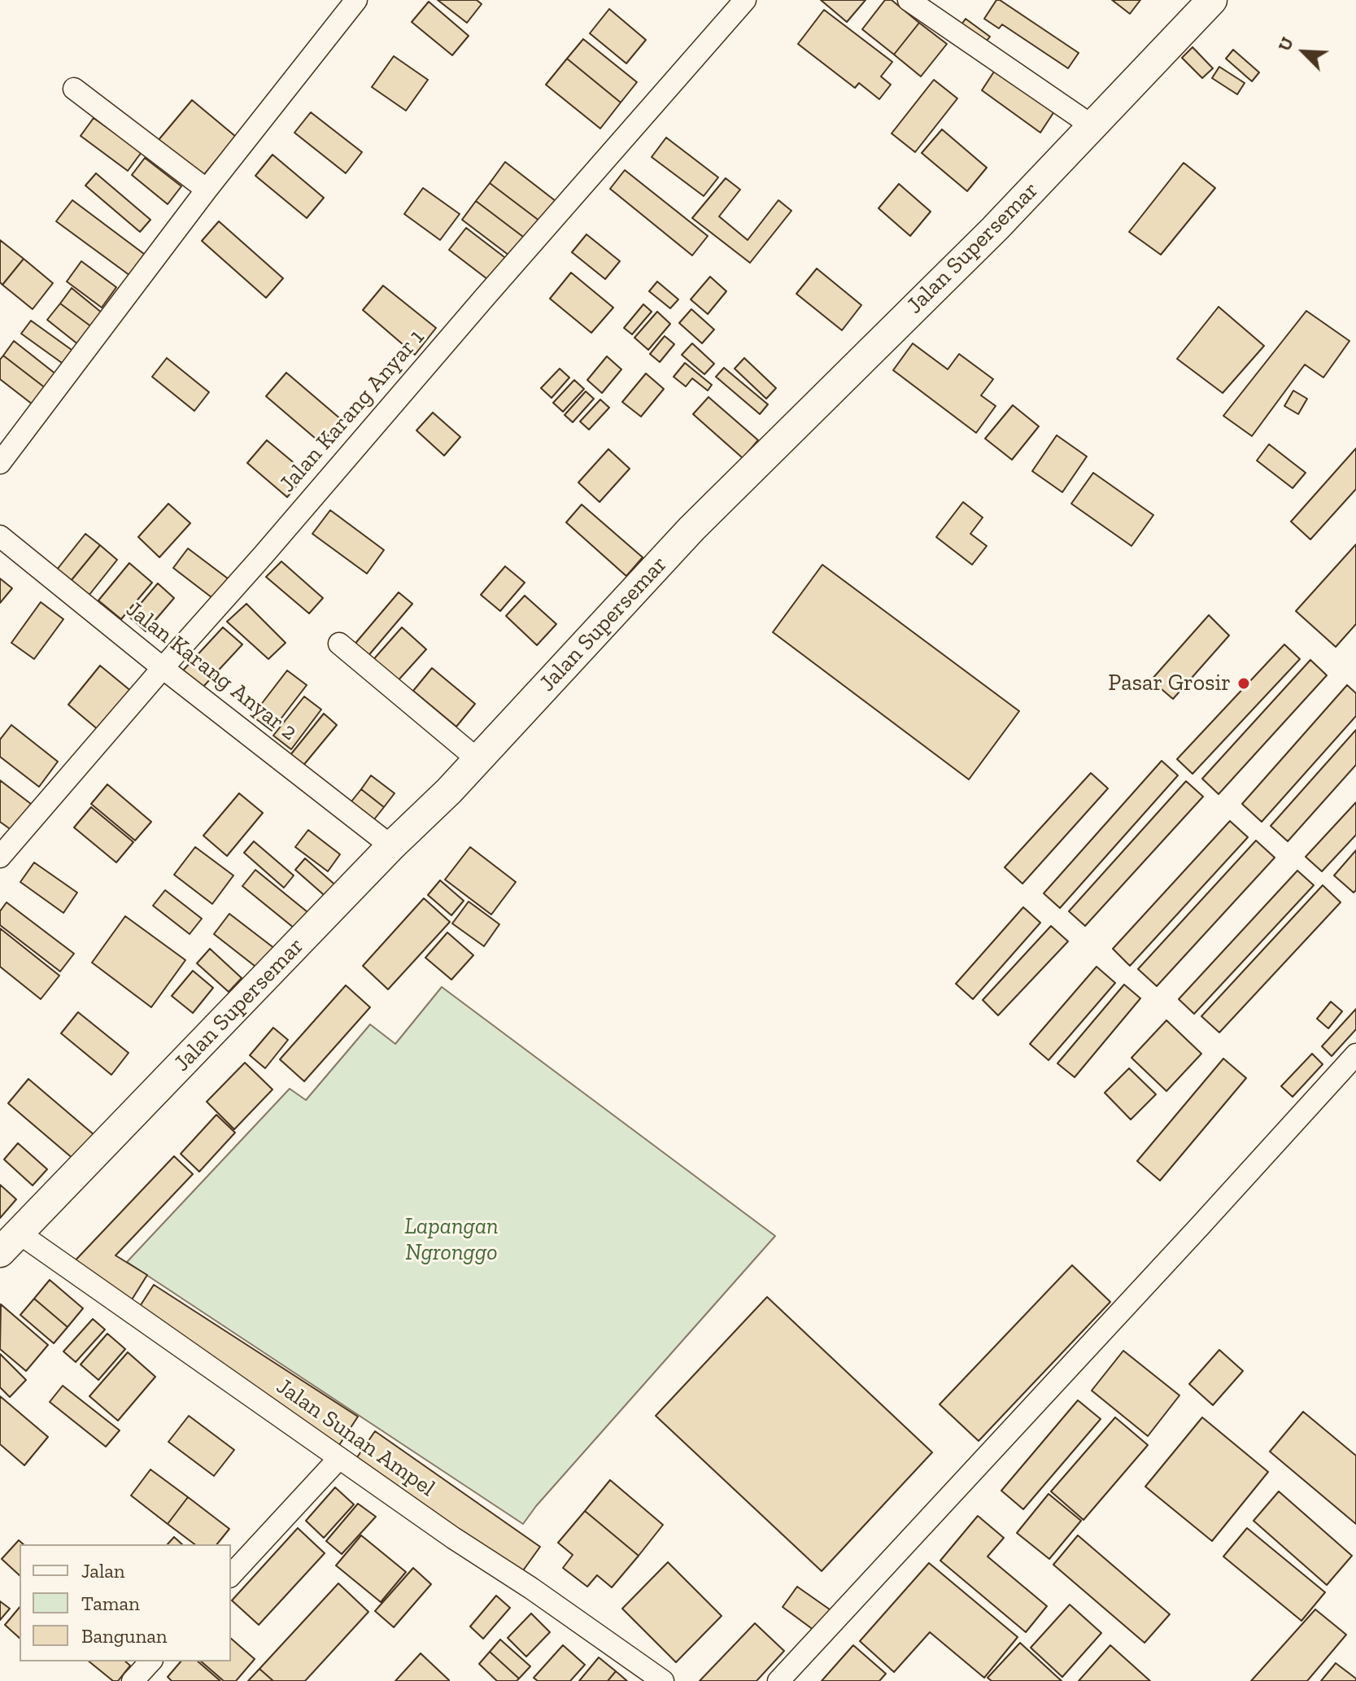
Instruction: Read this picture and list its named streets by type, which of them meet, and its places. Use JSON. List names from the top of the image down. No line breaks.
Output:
{"streets":{"main road":["Jalan Supersemar"],"street":["Jalan Karang Anyar 1","Jalan Karang Anyar 2","Jalan Sunan Ampel"]},"crossings":[["Jalan Supersemar","Jalan Karang Anyar 2"],["Jalan Supersemar","Jalan Sunan Ampel"],["Jalan Karang Anyar 1","Jalan Karang Anyar 2"]],"parks":["Lapangan Ngronggo"],"places":["Pasar Grosir"],"legend":["Jalan","Taman","Bangunan"],"north":"top left"}
